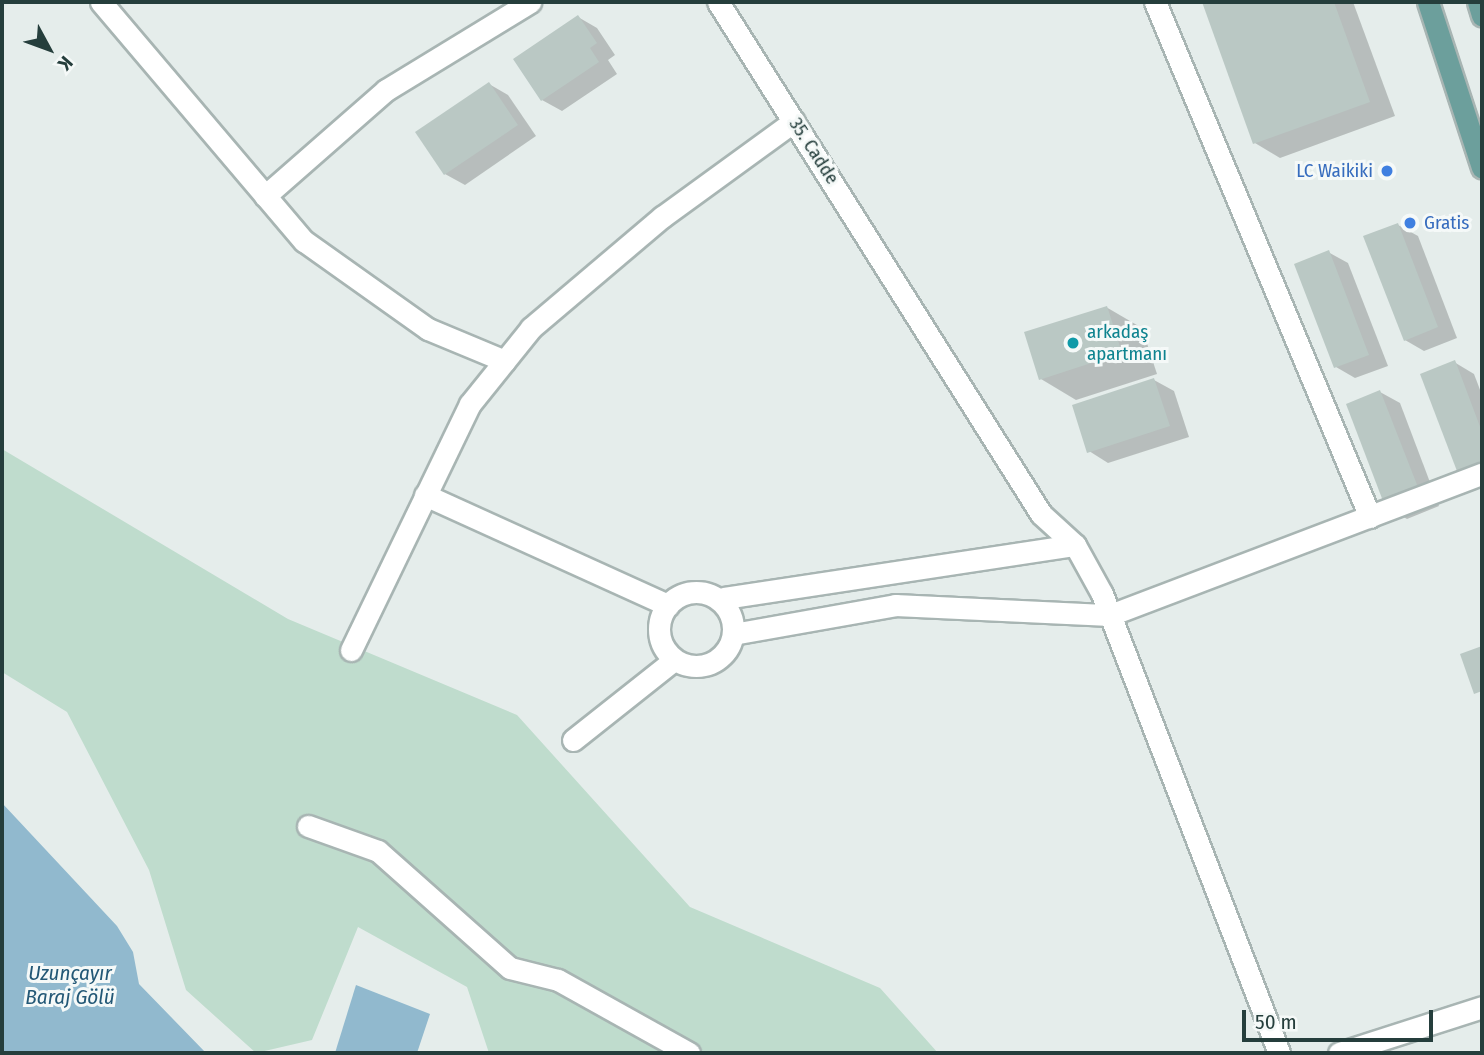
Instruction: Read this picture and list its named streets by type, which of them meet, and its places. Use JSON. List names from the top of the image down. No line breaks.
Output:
{"streets":{"street":["35. Cadde"]},"water":["Uzunçayır Baraj Gölü"],"places":["LC Waikiki","Gratis","arkadaş apartmanı"],"scale_bar":"50 m","north":"bottom right"}
